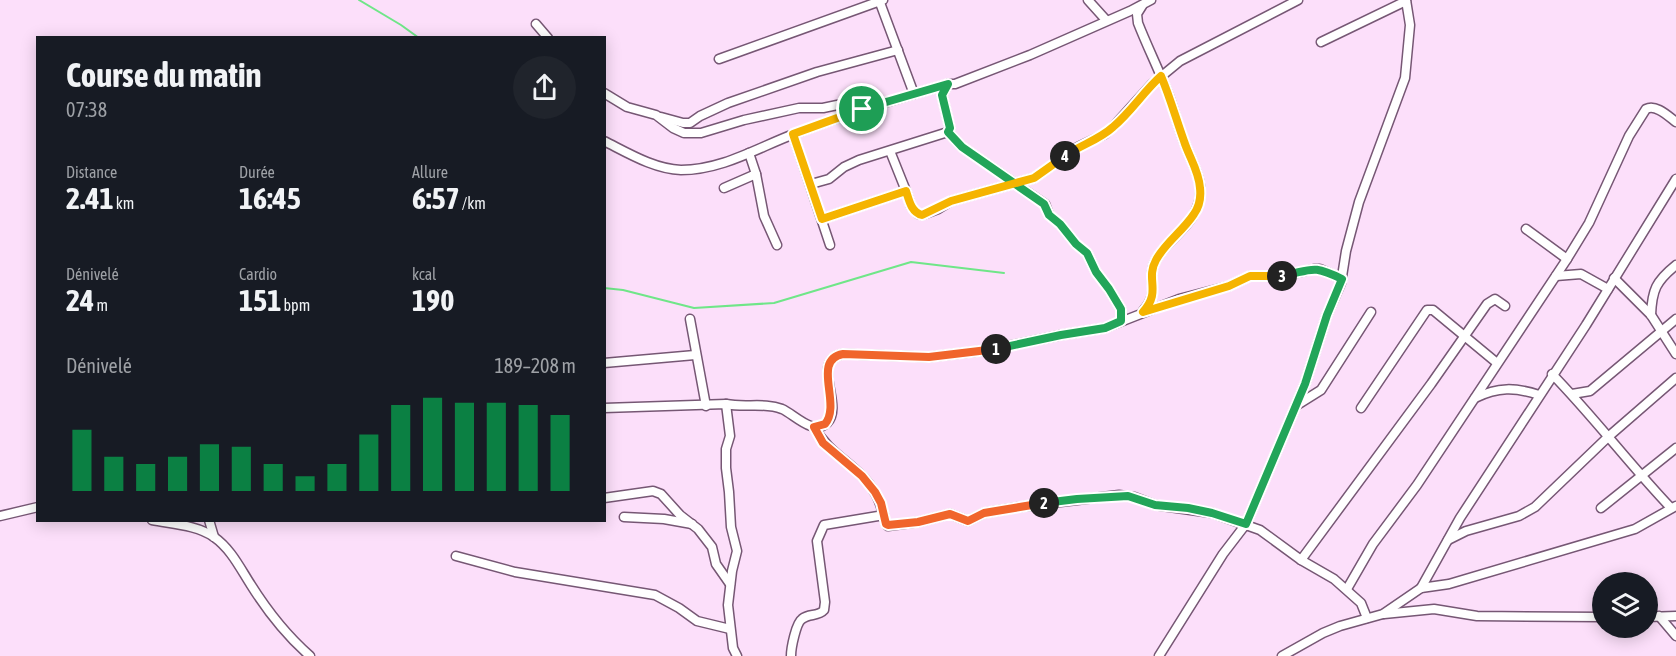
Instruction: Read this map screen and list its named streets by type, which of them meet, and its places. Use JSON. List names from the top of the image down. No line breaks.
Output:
{"page":{"heading":["Course du matin","07:38"],"stats":[["Distance","2.41 km"],["Durée","16:45"],["Allure","6:57 /km"],["Dénivelé","24 m"],["Cardio","151 bpm"],["kcal","190"]],"pins":["4","3","1","2"],"chart":["Dénivelé","189–208 m"]}}
